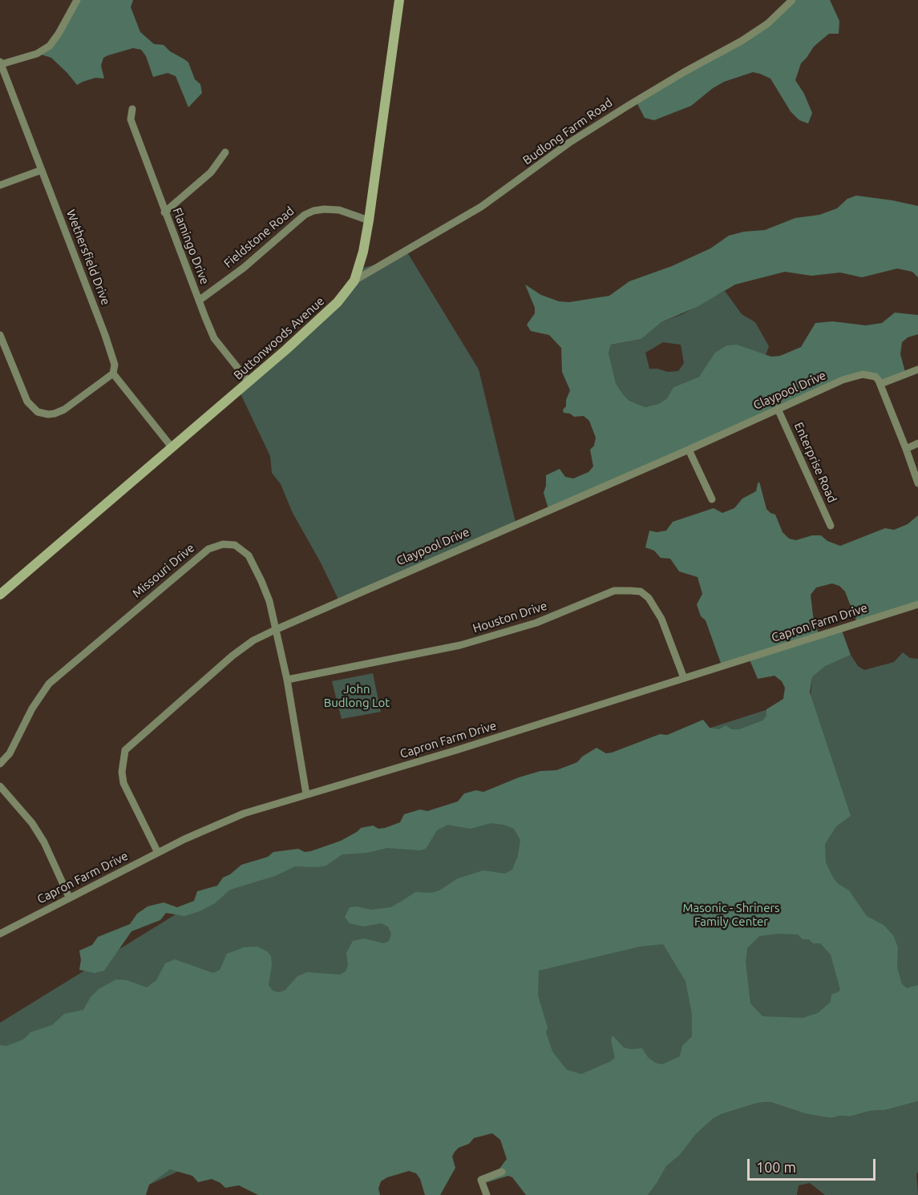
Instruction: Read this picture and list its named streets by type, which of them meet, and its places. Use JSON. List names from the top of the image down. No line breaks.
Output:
{"streets":{"street":["Budlong Farm Road","Fieldstone Road","Flamingo Drive","Wethersfield Drive","Buttonwoods Avenue","Claypool Drive","Enterprise Road","Missouri Drive","Houston Drive","Capron Farm Drive"]},"crossings":[["Budlong Farm Road","Buttonwoods Avenue"],["Fieldstone Road","Flamingo Drive"],["Fieldstone Road","Buttonwoods Avenue"],["Flamingo Drive","Buttonwoods Avenue"],["Claypool Drive","Enterprise Road"],["Claypool Drive","Missouri Drive"],["Claypool Drive","Capron Farm Drive"],["Missouri Drive","Houston Drive"],["Missouri Drive","Capron Farm Drive"],["Houston Drive","Capron Farm Drive"]],"parks":["John Budlong Lot","Masonic - Shriners Family Center"],"scale_bar":"100 m"}
